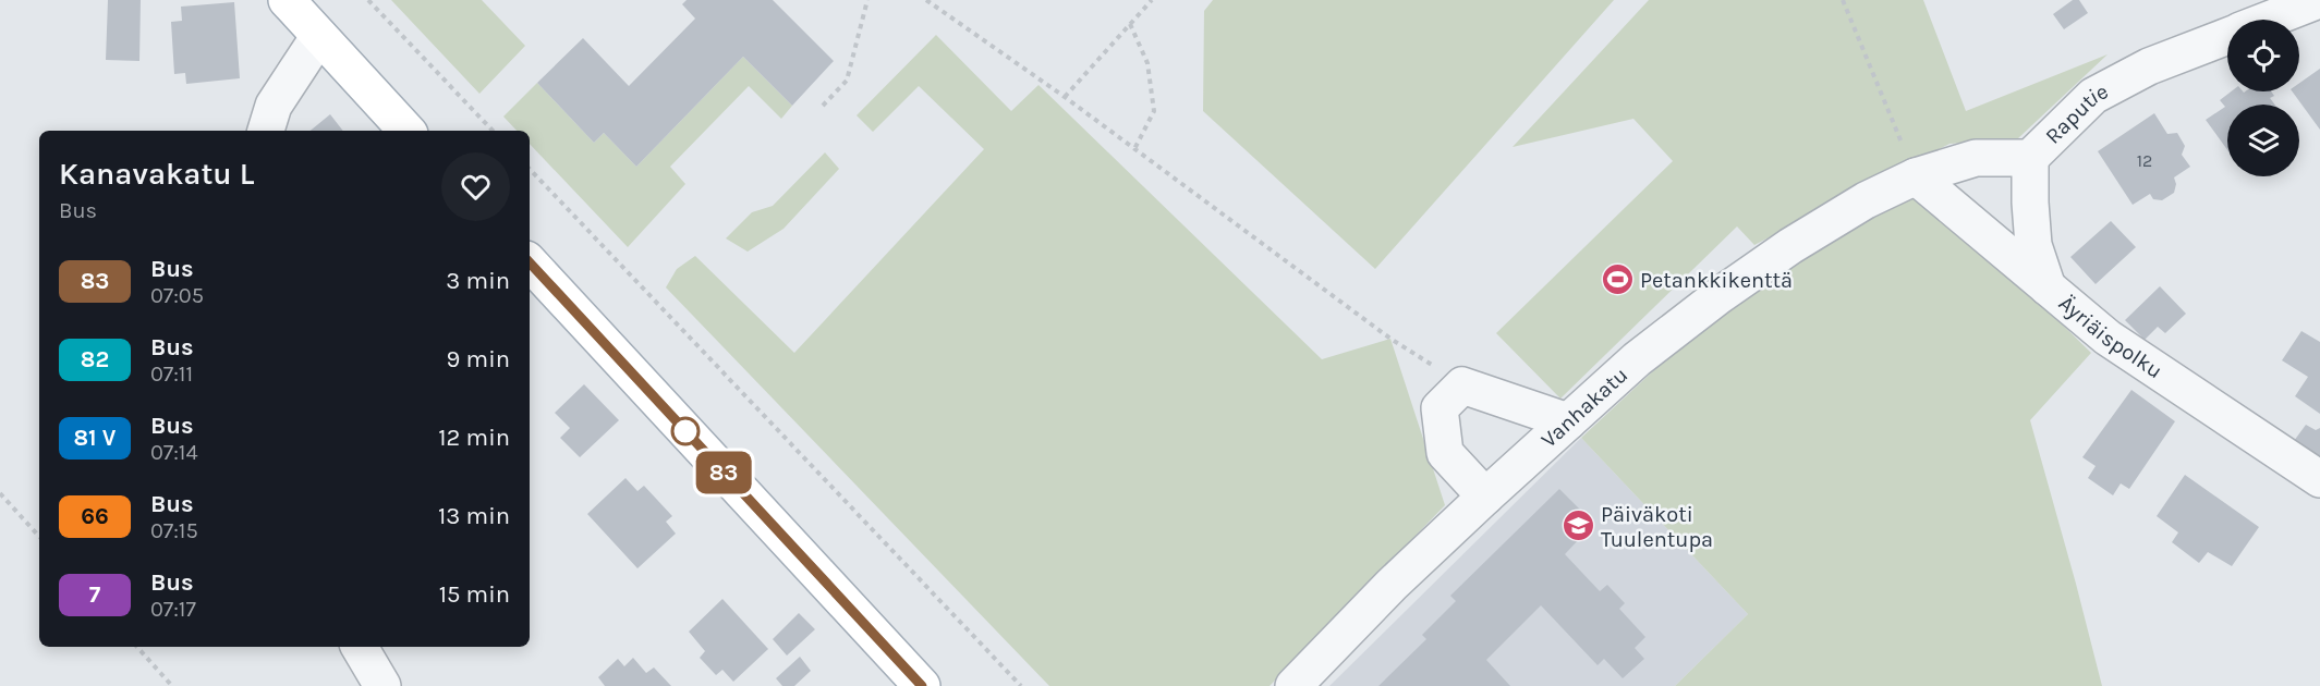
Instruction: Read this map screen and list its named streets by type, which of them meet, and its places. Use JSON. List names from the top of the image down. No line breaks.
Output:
{"streets":{"street":["Raputie","Äyriäispolku","Vanhakatu"]},"crossings":[["Raputie","Äyriäispolku"],["Raputie","Vanhakatu"],["Äyriäispolku","Vanhakatu"]],"places":{"sports":["Petankkikenttä"],"school or university":["Päiväkoti Tuulentupa"]},"lines":["bus line 83"],"house_numbers":["12"],"page":{"on_map":"83","heading":["Kanavakatu L","Bus"],"list":[{"mark":"83","name":"Bus","note":"07:05","value":"3 min"},{"mark":"82","name":"Bus","note":"07:11","value":"9 min"},{"mark":"81 V","name":"Bus","note":"07:14","value":"12 min"},{"mark":"66","name":"Bus","note":"07:15","value":"13 min"},{"mark":"7","name":"Bus","note":"07:17","value":"15 min"}]}}
